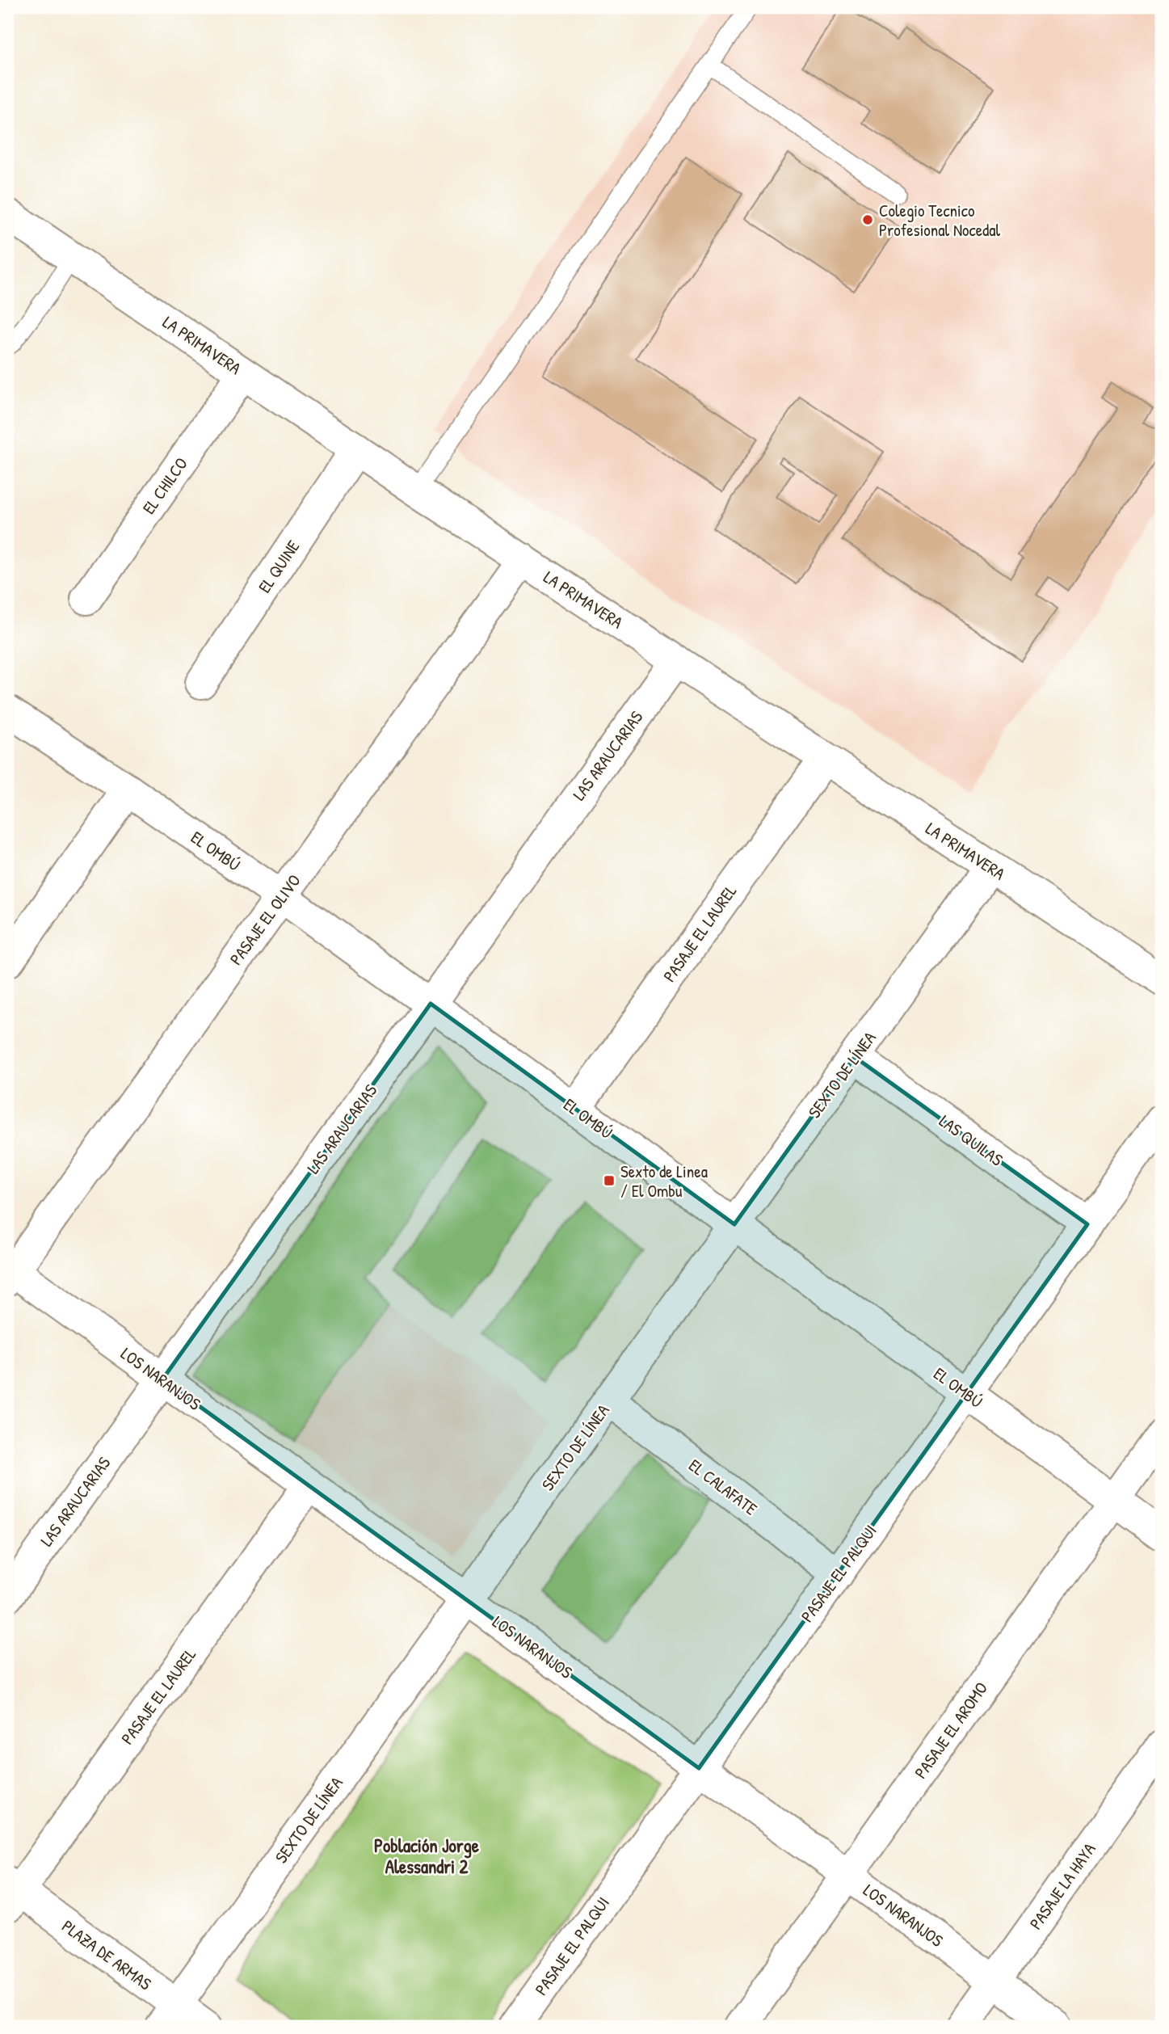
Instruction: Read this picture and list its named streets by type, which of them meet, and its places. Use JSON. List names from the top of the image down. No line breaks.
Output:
{"streets":{"street":["LA PRIMAVERA","EL CHILCO","EL QUINE","LAS ARAUCARIAS","EL OMBÚ","PASAJE EL OLIVO","PASAJE EL LAUREL","SEXTO DE LÍNEA","LAS QUILAS","LOS NARANJOS","EL CALAFATE","PASAJE EL PALQUI","PASAJE EL AROMO","PASAJE LA HAYA","PLAZA DE ARMAS"]},"crossings":[["LA PRIMAVERA","EL CHILCO"],["LA PRIMAVERA","EL QUINE"],["LA PRIMAVERA","LAS ARAUCARIAS"],["LA PRIMAVERA","PASAJE EL OLIVO"],["LA PRIMAVERA","PASAJE EL LAUREL"],["LA PRIMAVERA","SEXTO DE LÍNEA"],["LAS ARAUCARIAS","EL OMBÚ"],["LAS ARAUCARIAS","LOS NARANJOS"],["EL OMBÚ","PASAJE EL OLIVO"],["EL OMBÚ","PASAJE EL LAUREL"],["EL OMBÚ","SEXTO DE LÍNEA"],["EL OMBÚ","PASAJE EL PALQUI"],["EL OMBÚ","PASAJE EL AROMO"],["PASAJE EL OLIVO","LOS NARANJOS"],["PASAJE EL LAUREL","LOS NARANJOS"],["PASAJE EL LAUREL","PLAZA DE ARMAS"],["SEXTO DE LÍNEA","LAS QUILAS"],["SEXTO DE LÍNEA","LOS NARANJOS"],["SEXTO DE LÍNEA","EL CALAFATE"],["SEXTO DE LÍNEA","PLAZA DE ARMAS"],["LAS QUILAS","PASAJE EL PALQUI"],["LOS NARANJOS","PASAJE EL PALQUI"],["LOS NARANJOS","PASAJE EL AROMO"],["LOS NARANJOS","PASAJE LA HAYA"],["EL CALAFATE","PASAJE EL PALQUI"]],"districts":["Población Jorge Alessandri 2"],"places":{"other":["Colegio Tecnico Profesional Nocedal"],"transit":["Sexto de Linea / El Ombu"]}}
